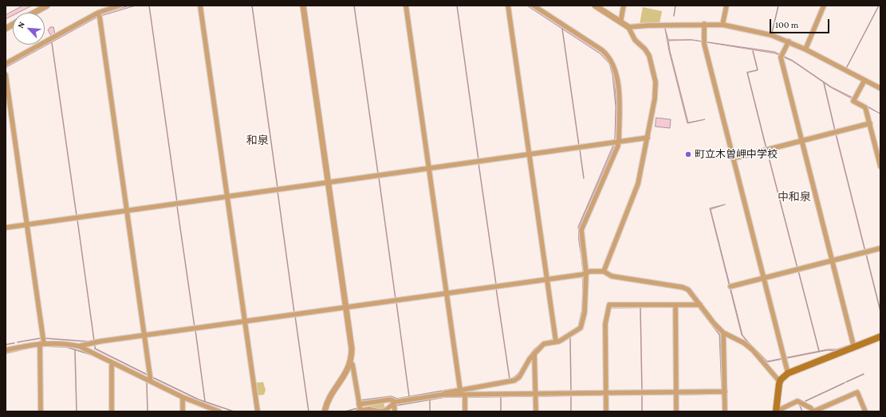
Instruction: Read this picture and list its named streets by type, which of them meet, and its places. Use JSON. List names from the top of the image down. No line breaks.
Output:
{"districts":["和泉","中和泉"],"places":["町立木曽岬中学校"],"scale_bar":"100 m","north":"top left"}
